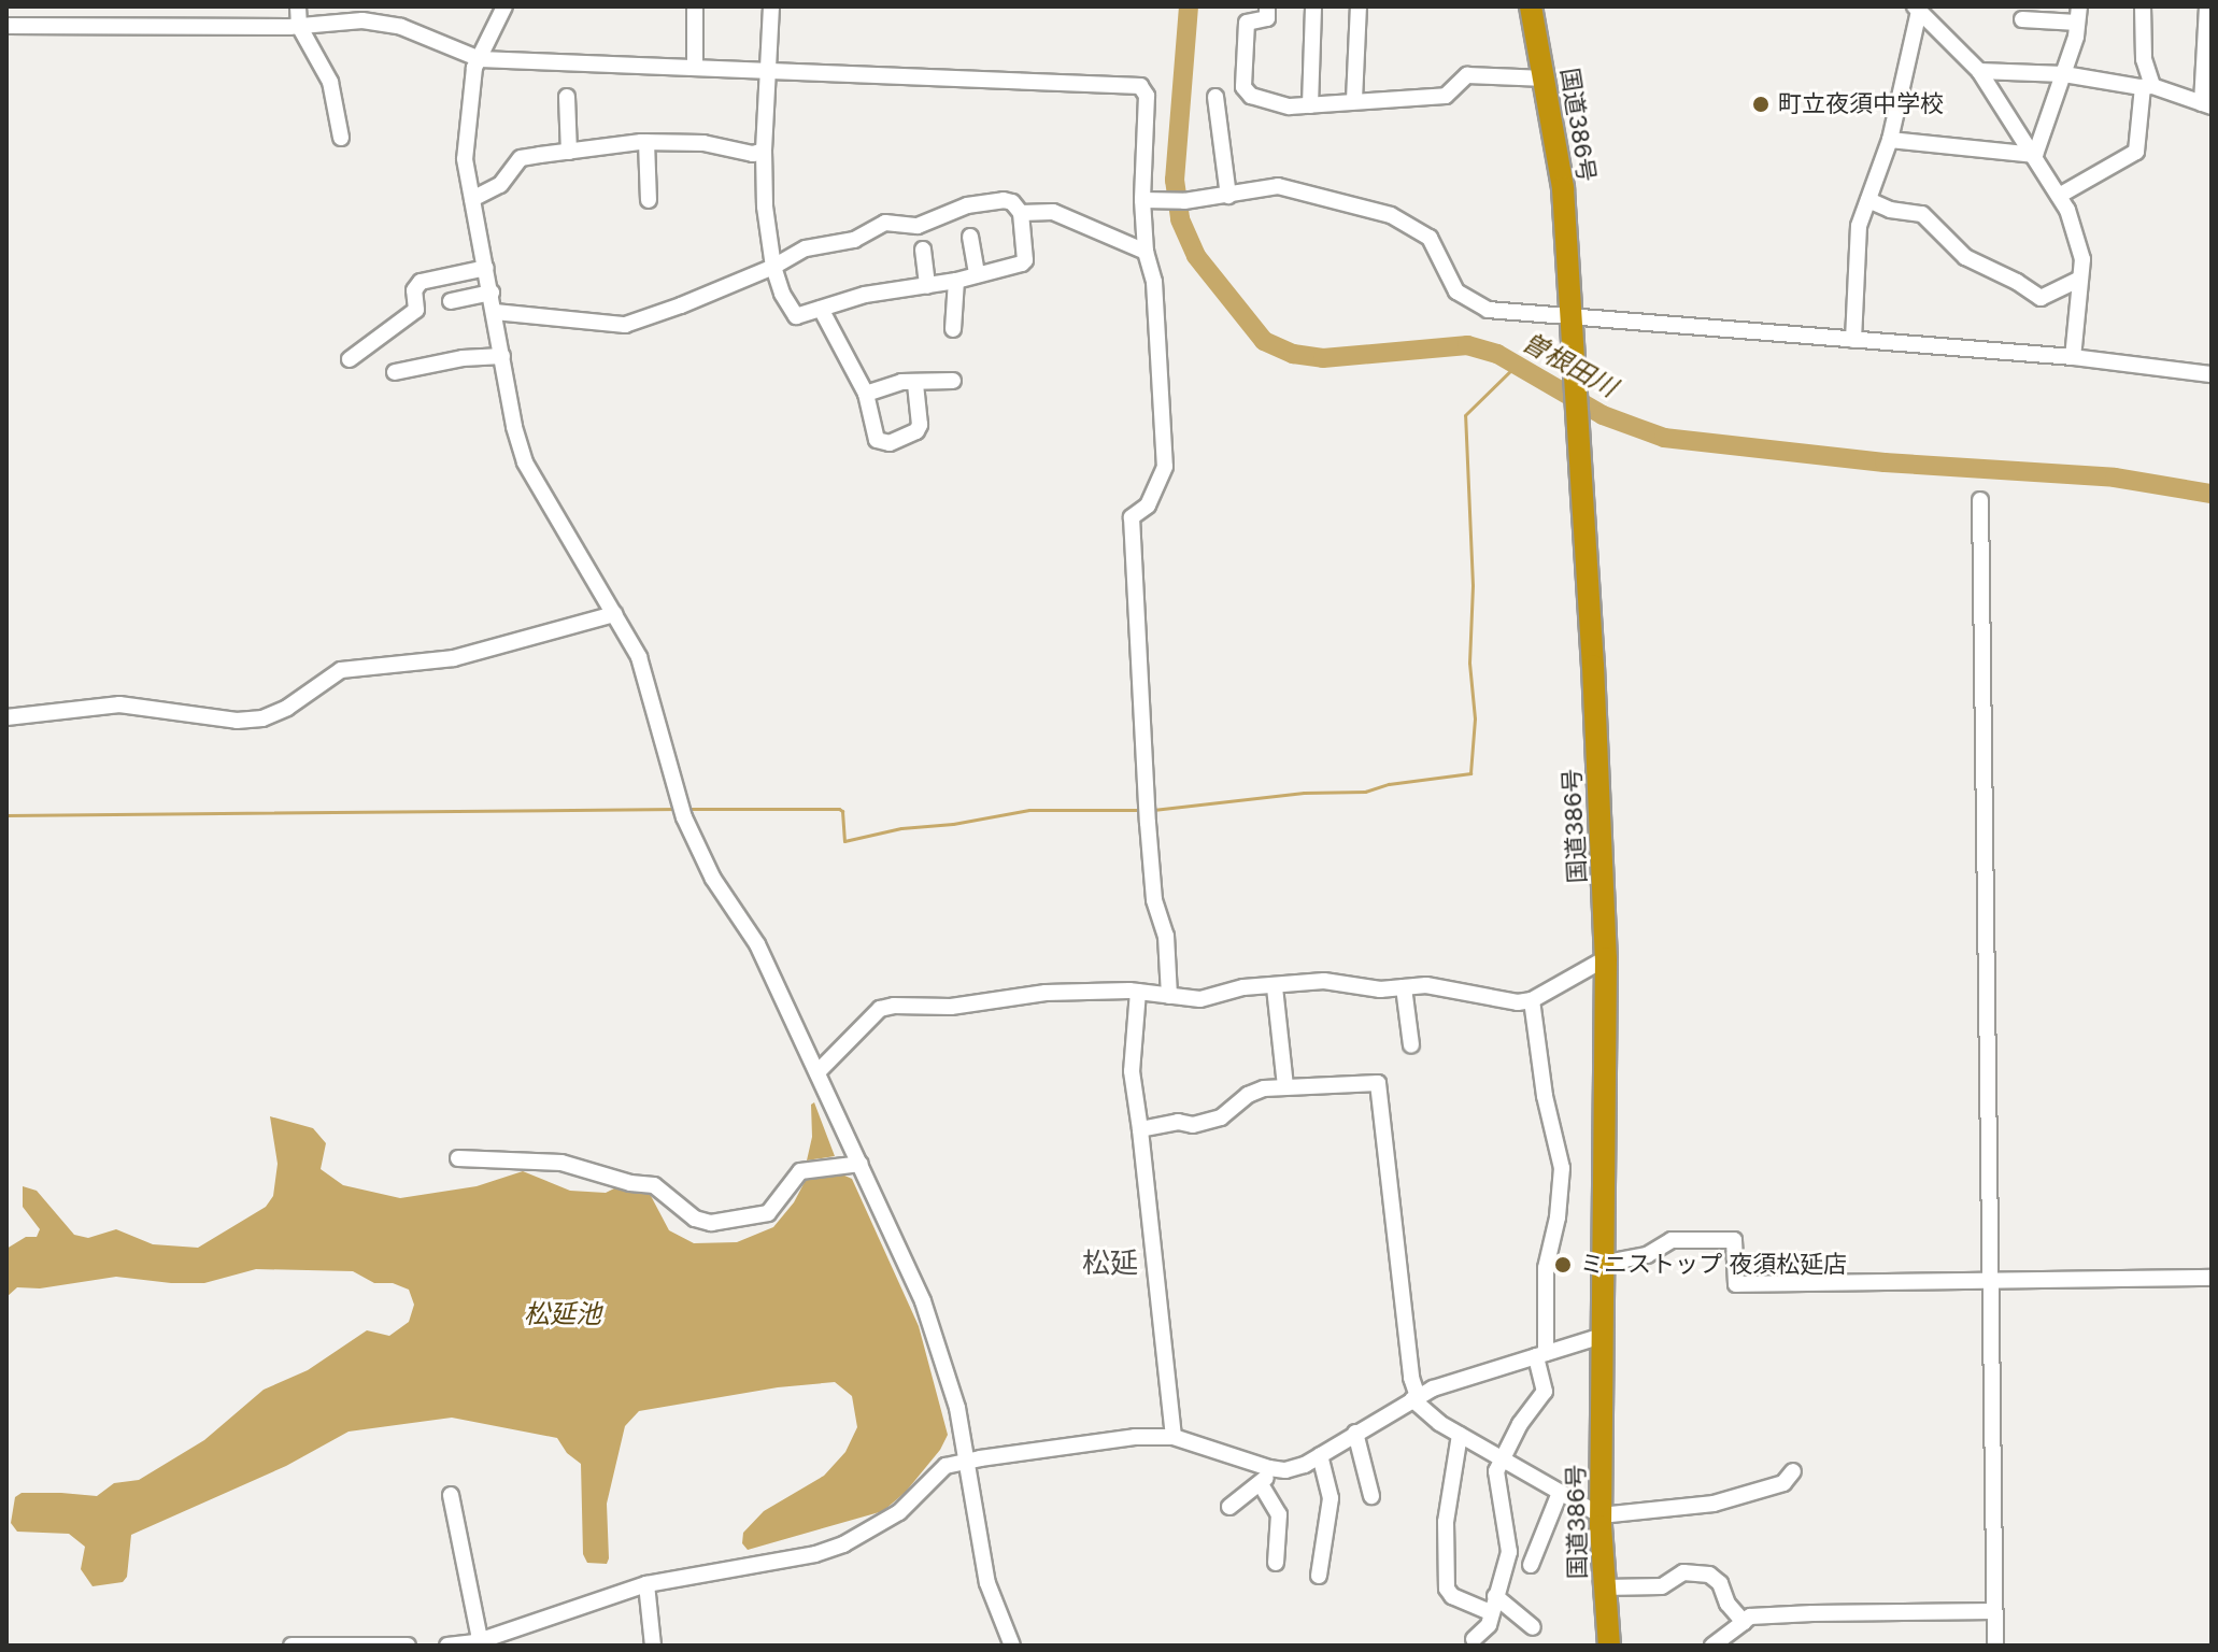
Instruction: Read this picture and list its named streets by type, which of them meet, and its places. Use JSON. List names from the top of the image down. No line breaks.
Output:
{"streets":{"highway":["国道386号"]},"districts":["松延"],"water":["曽根田川","松延池"],"places":["町立夜須中学校","ミニストップ 夜須松延店"]}
